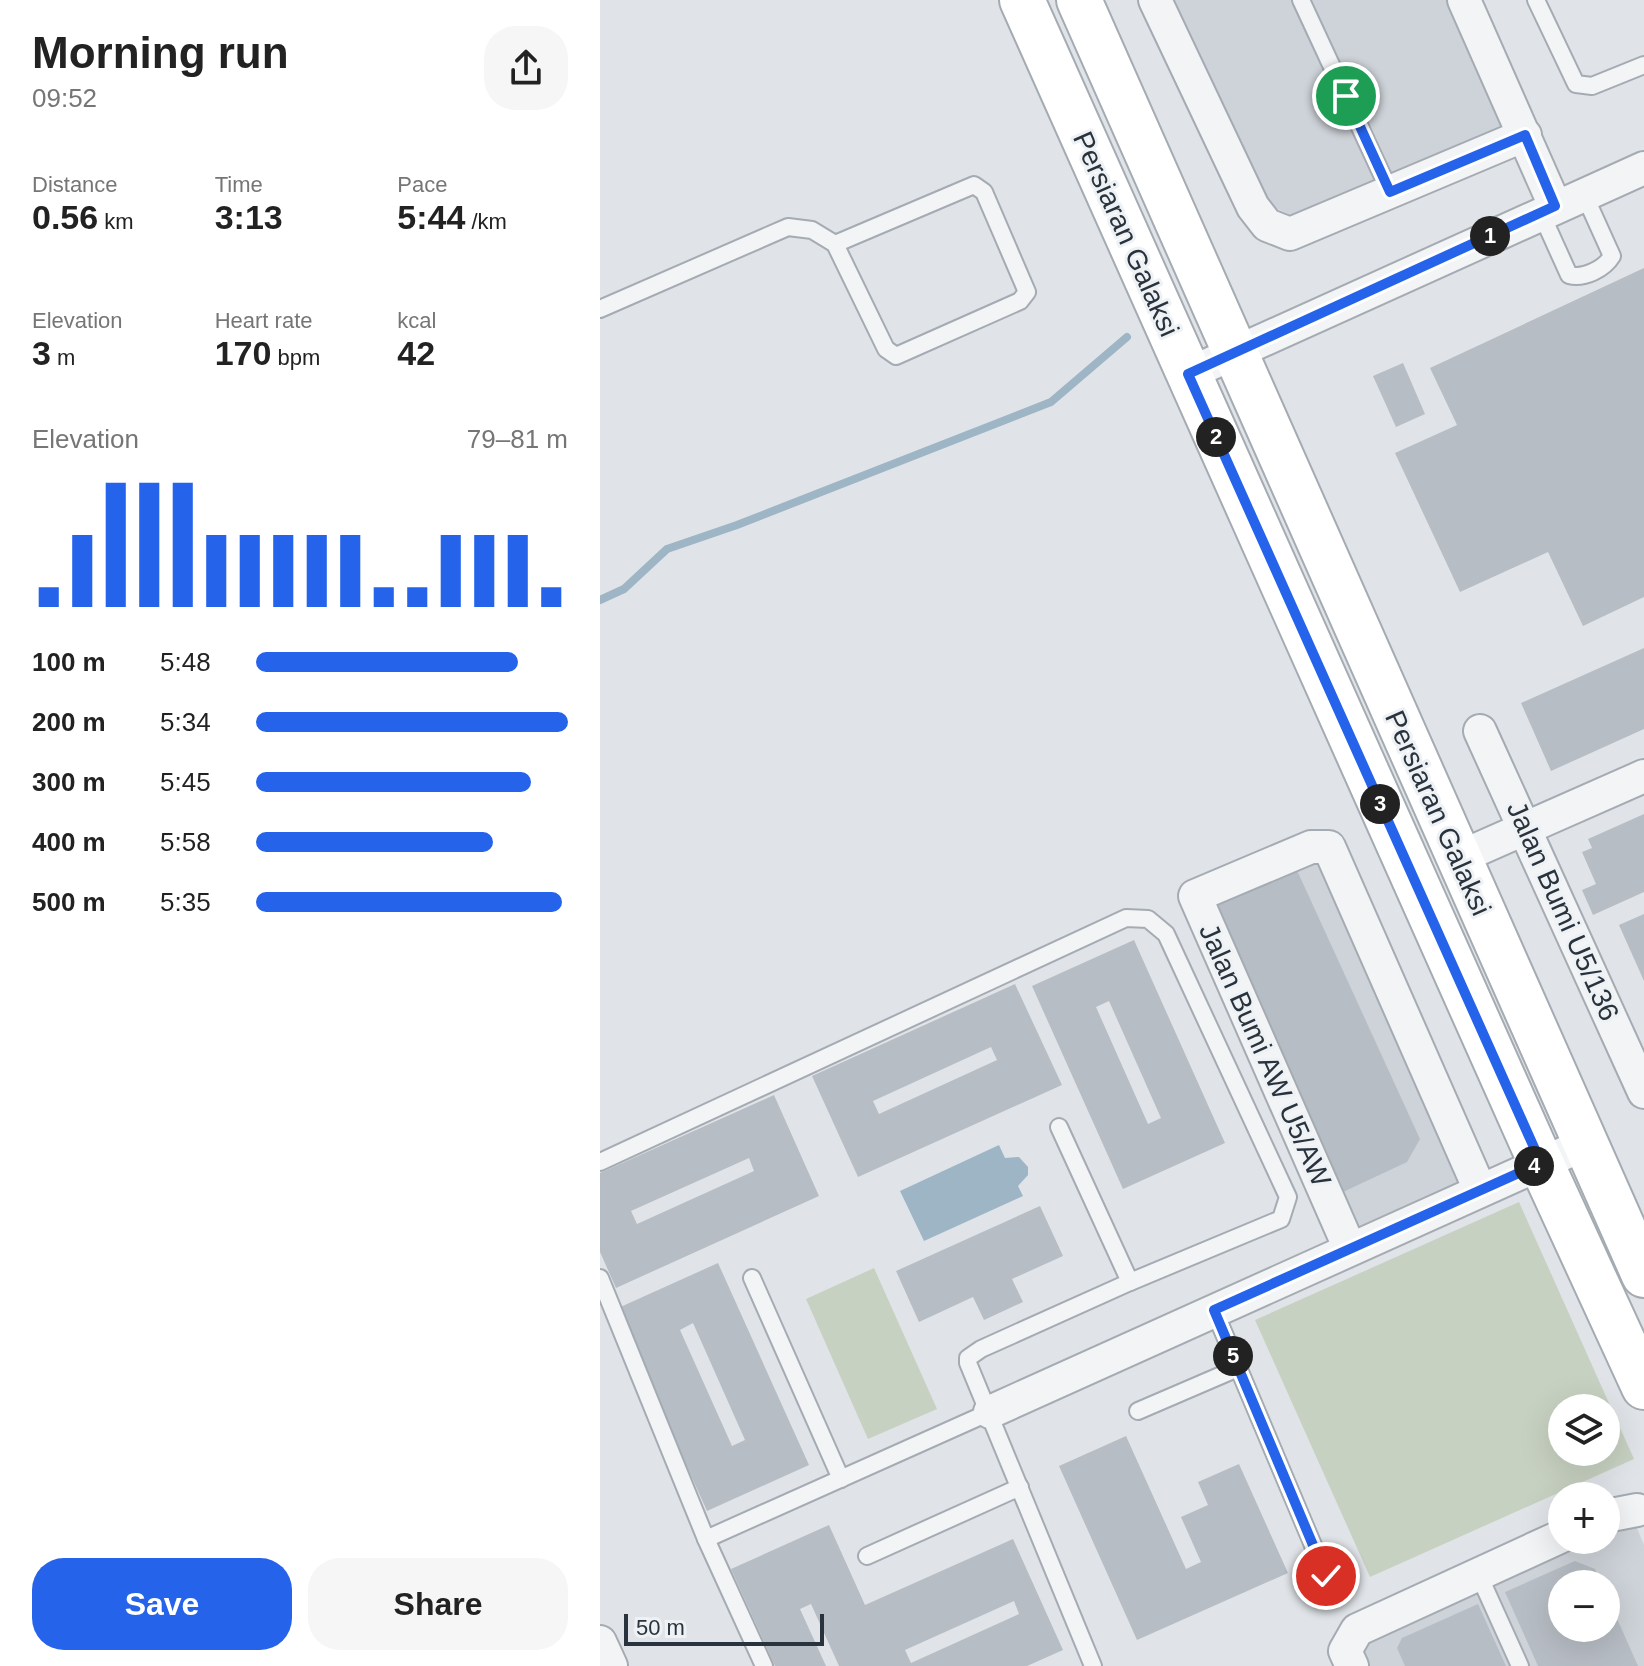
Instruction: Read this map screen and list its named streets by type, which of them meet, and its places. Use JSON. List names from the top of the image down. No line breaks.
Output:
{"streets":{"main road":["Persiaran Galaksi"],"street":["Jalan Bumi U5/136","Jalan Bumi AW U5/AW"]},"scale_bar":"50 m","page":{"heading":["Morning run","09:52"],"stats":[["Distance","0.56 km"],["Time","3:13"],["Pace","5:44 /km"],["Elevation","3 m"],["Heart rate","170 bpm"],["kcal","42"]],"pins":["1","2","3","4","5"],"chart":["Elevation","79–81 m"],"list":[{"name":"100 m","note":"5:48"},{"name":"200 m","note":"5:34"},{"name":"300 m","note":"5:45"},{"name":"400 m","note":"5:58"},{"name":"500 m","note":"5:35"}],"map_buttons":["+","−"],"buttons":["Save","Share"],"scale":"50 m"}}
